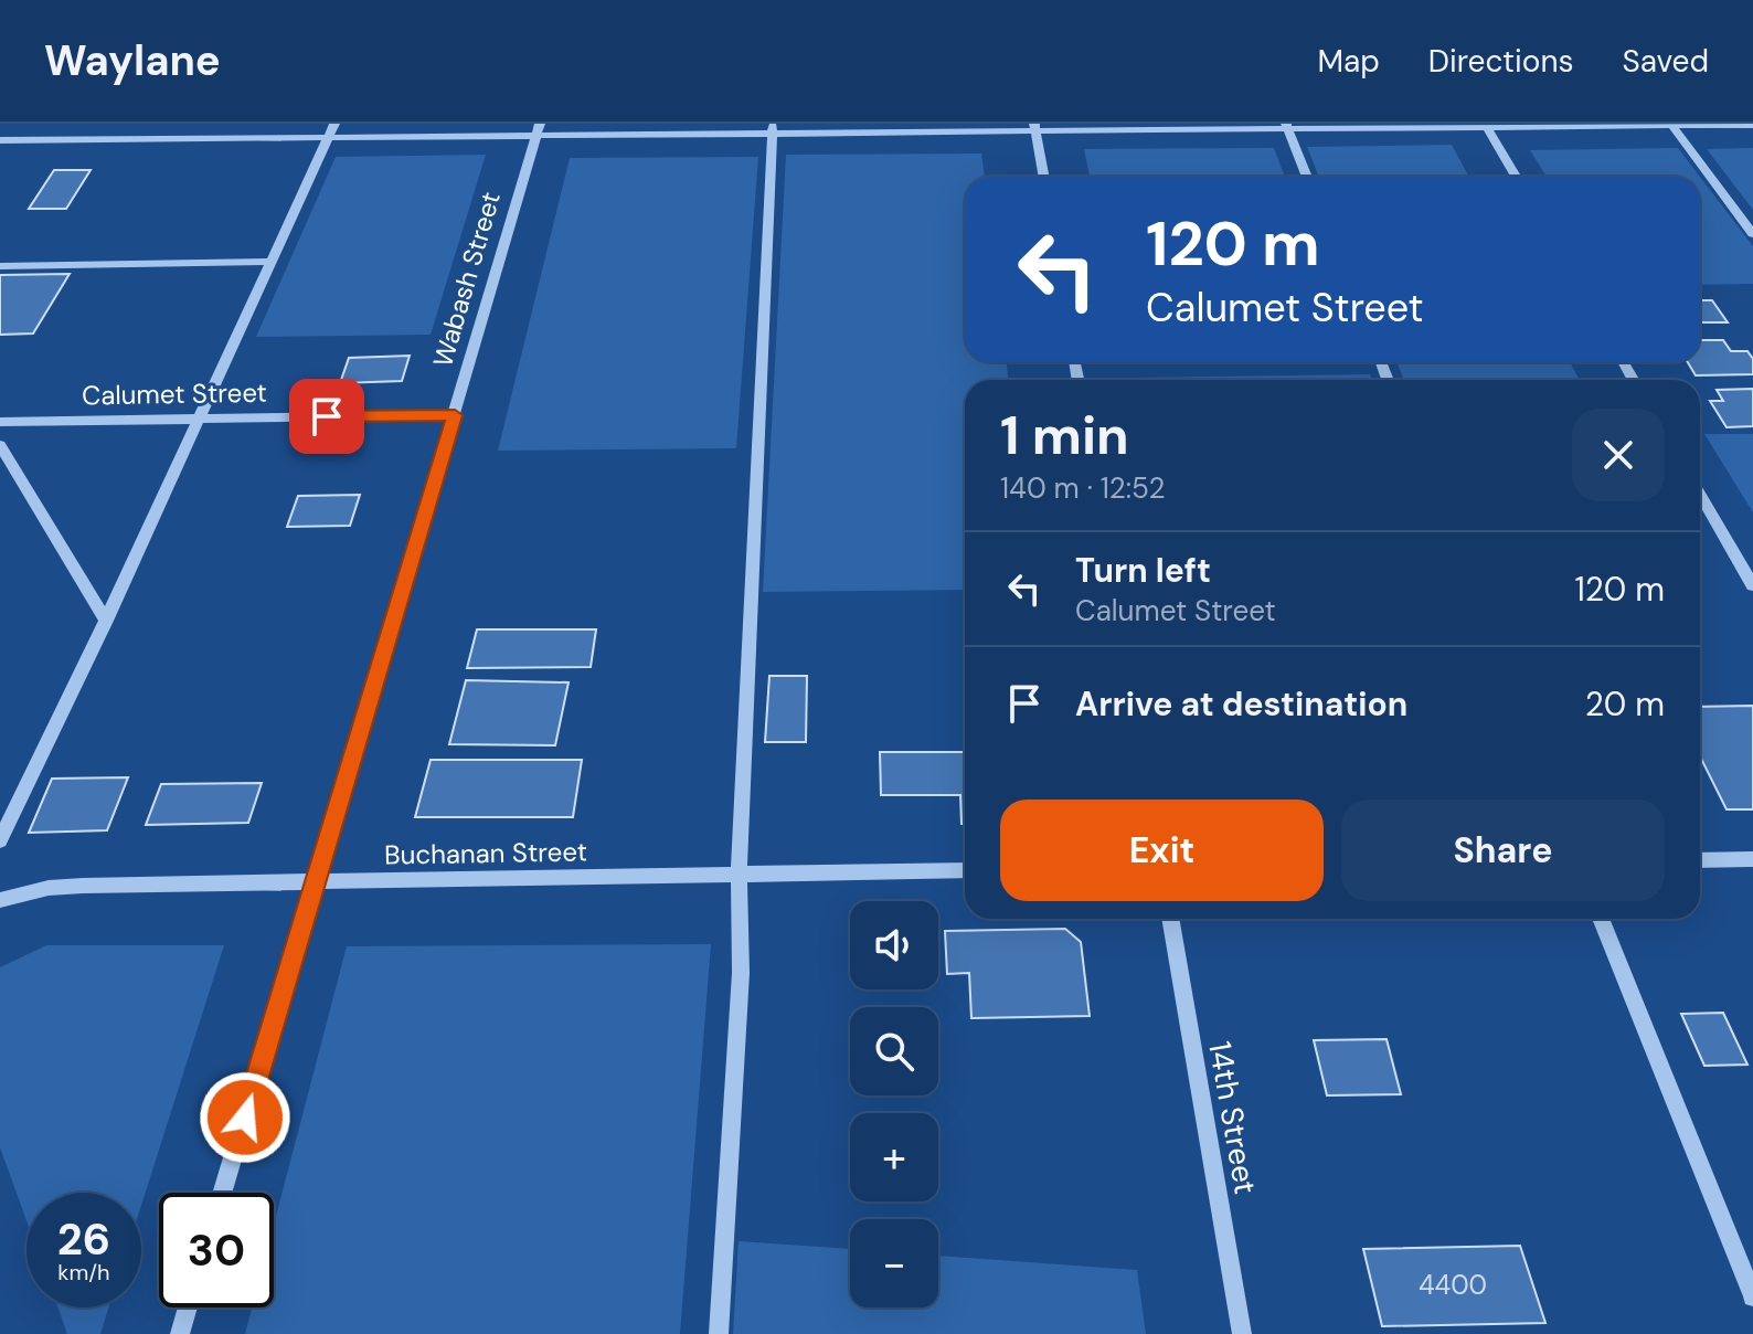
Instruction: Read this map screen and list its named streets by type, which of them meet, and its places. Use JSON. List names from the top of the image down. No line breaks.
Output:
{"streets":{"street":["Wabash Street","Calumet Street","Buchanan Street","14th Street"]},"crossings":[["Wabash Street","Calumet Street"],["Wabash Street","Buchanan Street"]],"house_numbers":["4400"],"page":{"header":"Waylane","nav":["Map","Directions","Saved"],"turn":["120 m","Calumet Street"],"heading":["1 min","140 m · 12:52"],"list":[{"name":"Turn left","note":"Calumet Street","value":"120 m"},{"name":"Arrive at destination","value":"20 m"}],"buttons":["Exit","Share"],"map_buttons":["+","−"],"speed":"26 km/h","limit":"30"}}
